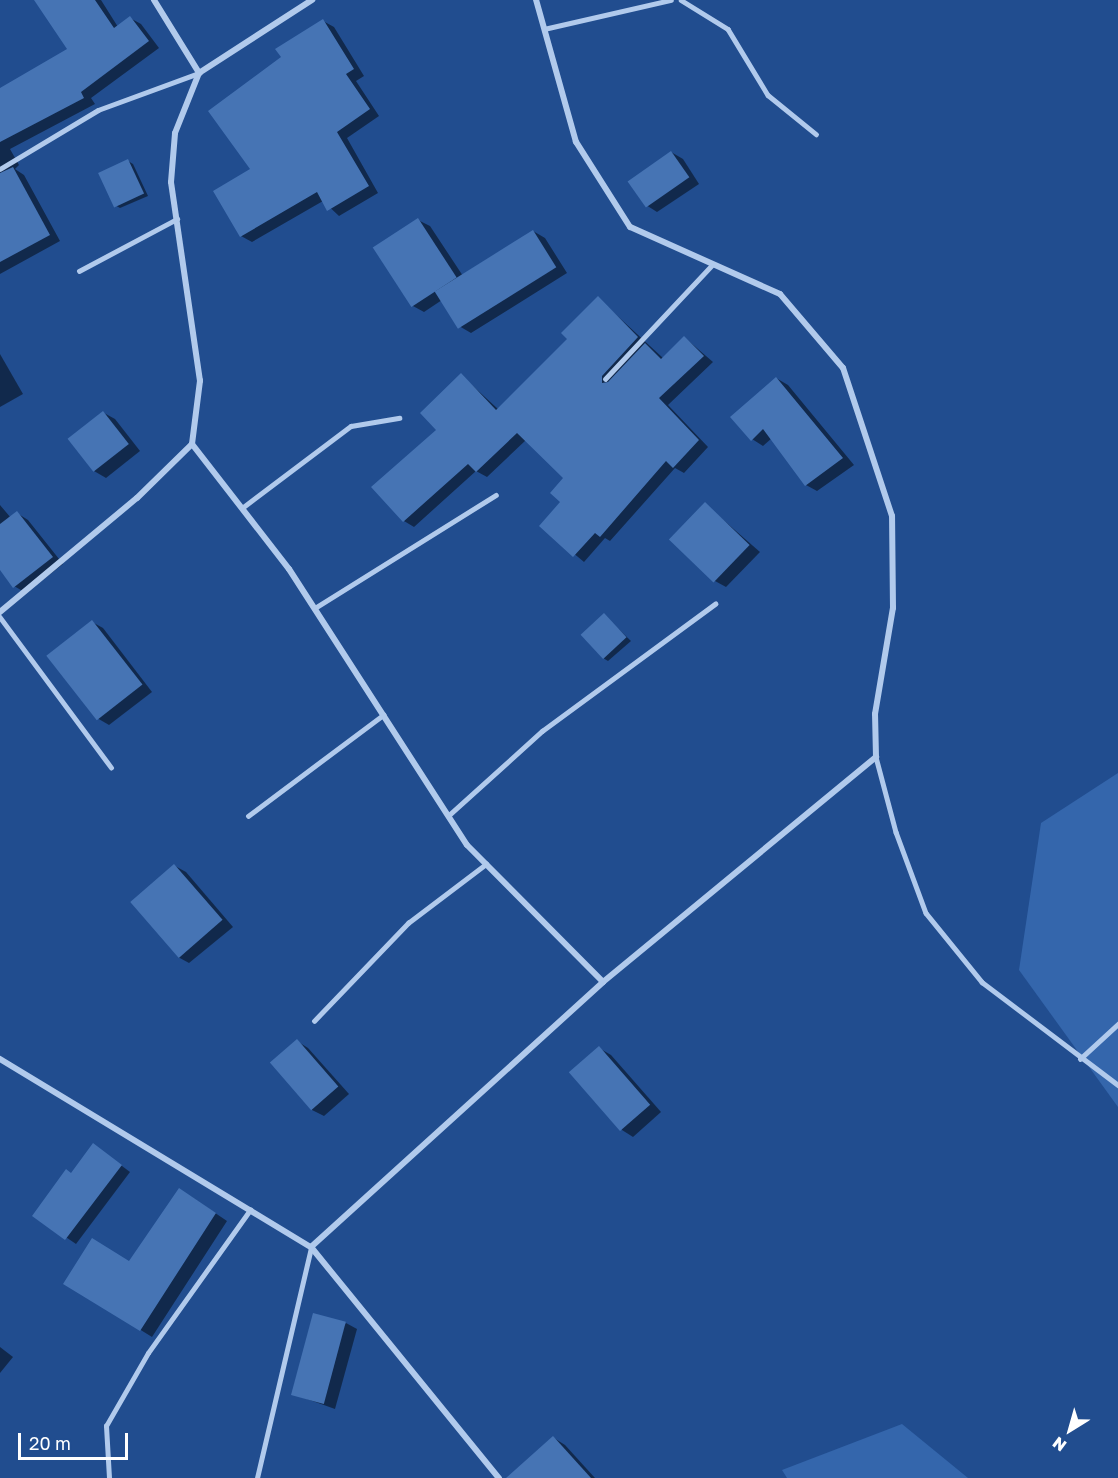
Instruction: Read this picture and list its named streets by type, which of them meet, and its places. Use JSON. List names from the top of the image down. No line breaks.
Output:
{"scale_bar":"20 m","north":"bottom left"}
